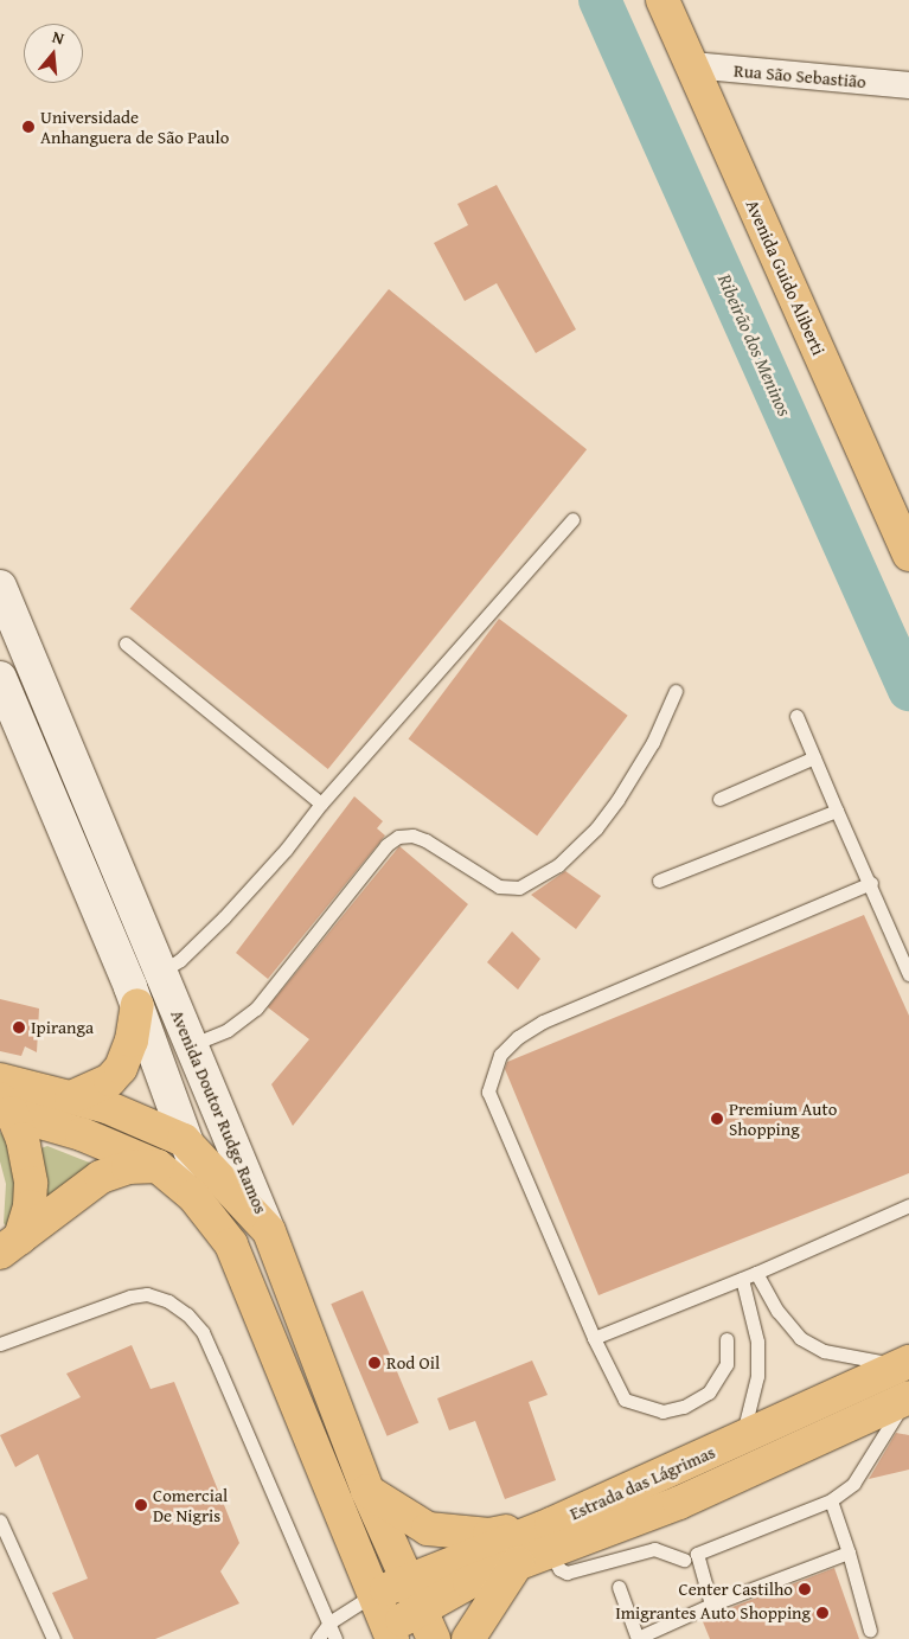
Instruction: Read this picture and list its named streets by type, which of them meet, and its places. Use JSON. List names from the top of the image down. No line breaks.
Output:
{"streets":{"main road":["Avenida Guido Aliberti","Avenida Doutor Rudge Ramos","Estrada das Lágrimas"],"street":["Rua São Sebastião"]},"crossings":[["Rua São Sebastião","Avenida Guido Aliberti"],["Avenida Doutor Rudge Ramos","Estrada das Lágrimas"]],"water":["Ribeirão dos Meninos"],"places":["Universidade Anhanguera de São Paulo","Ipiranga","Premium Auto Shopping","Rod Oil","Comercial De Nigris","Center Castilho","Imigrantes Auto Shopping"],"north":"top"}
